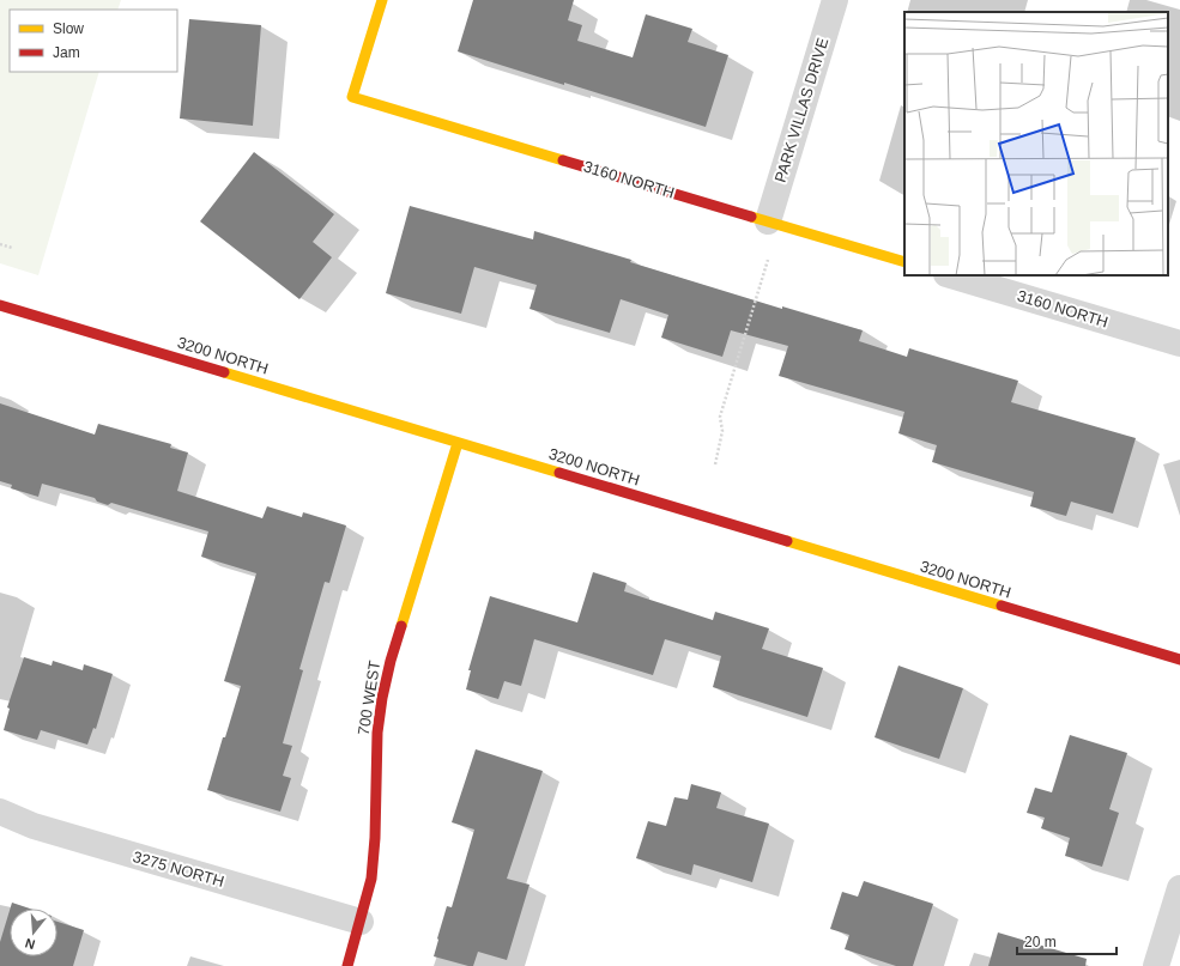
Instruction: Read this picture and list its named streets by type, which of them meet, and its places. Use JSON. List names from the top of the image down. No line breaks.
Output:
{"streets":{"street":["PARK VILLAS DRIVE","3160 NORTH","3200 NORTH","700 WEST","3275 NORTH"]},"crossings":[["PARK VILLAS DRIVE","3160 NORTH"],["3200 NORTH","700 WEST"],["700 WEST","3275 NORTH"]],"legend":["Slow","Jam"],"scale_bar":"20 m","north":"bottom"}
